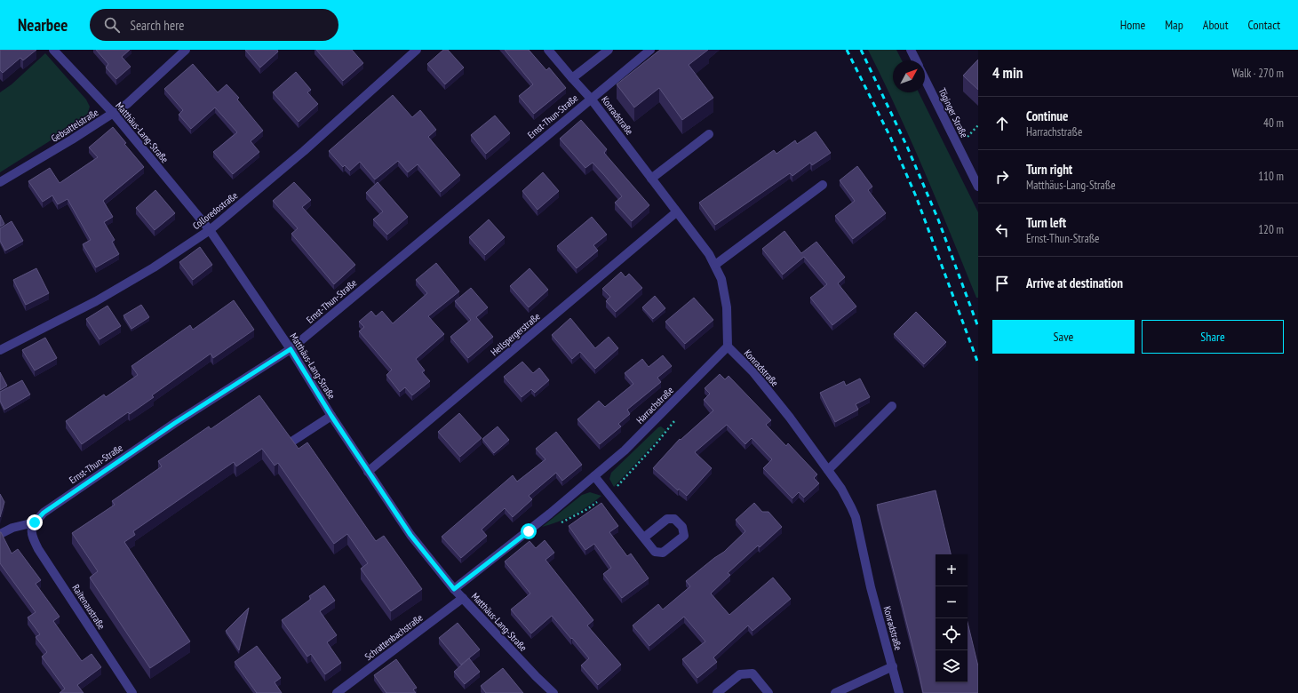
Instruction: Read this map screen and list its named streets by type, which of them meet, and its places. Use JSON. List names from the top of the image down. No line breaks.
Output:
{"streets":{"street":["Töginger Straße","Konradstraße","Ernst-Thun-Straße","Gebsattelstraße","Matthäus-Lang-Straße","Colloredostraße","Hellspergerstraße","Harrachstraße","Raitenaustraße","Schrattenbachstraße"]},"crossings":[["Konradstraße","Ernst-Thun-Straße"],["Konradstraße","Hellspergerstraße"],["Konradstraße","Harrachstraße"],["Ernst-Thun-Straße","Matthäus-Lang-Straße"],["Ernst-Thun-Straße","Raitenaustraße"],["Gebsattelstraße","Matthäus-Lang-Straße"],["Matthäus-Lang-Straße","Colloredostraße"],["Matthäus-Lang-Straße","Hellspergerstraße"],["Matthäus-Lang-Straße","Harrachstraße"],["Matthäus-Lang-Straße","Schrattenbachstraße"]],"north":"top right","page":{"header":"Nearbee","search":"Search here","nav":["Home","Map","About","Contact"],"heading":["4 min","Walk · 270 m"],"list":[["Continue","Harrachstraße","40 m"],["Turn right","Matthäus-Lang-Straße","110 m"],["Turn left","Ernst-Thun-Straße","120 m"],"Arrive at destination"],"buttons":["Save","Share"],"map_buttons":["+","−"]}}
